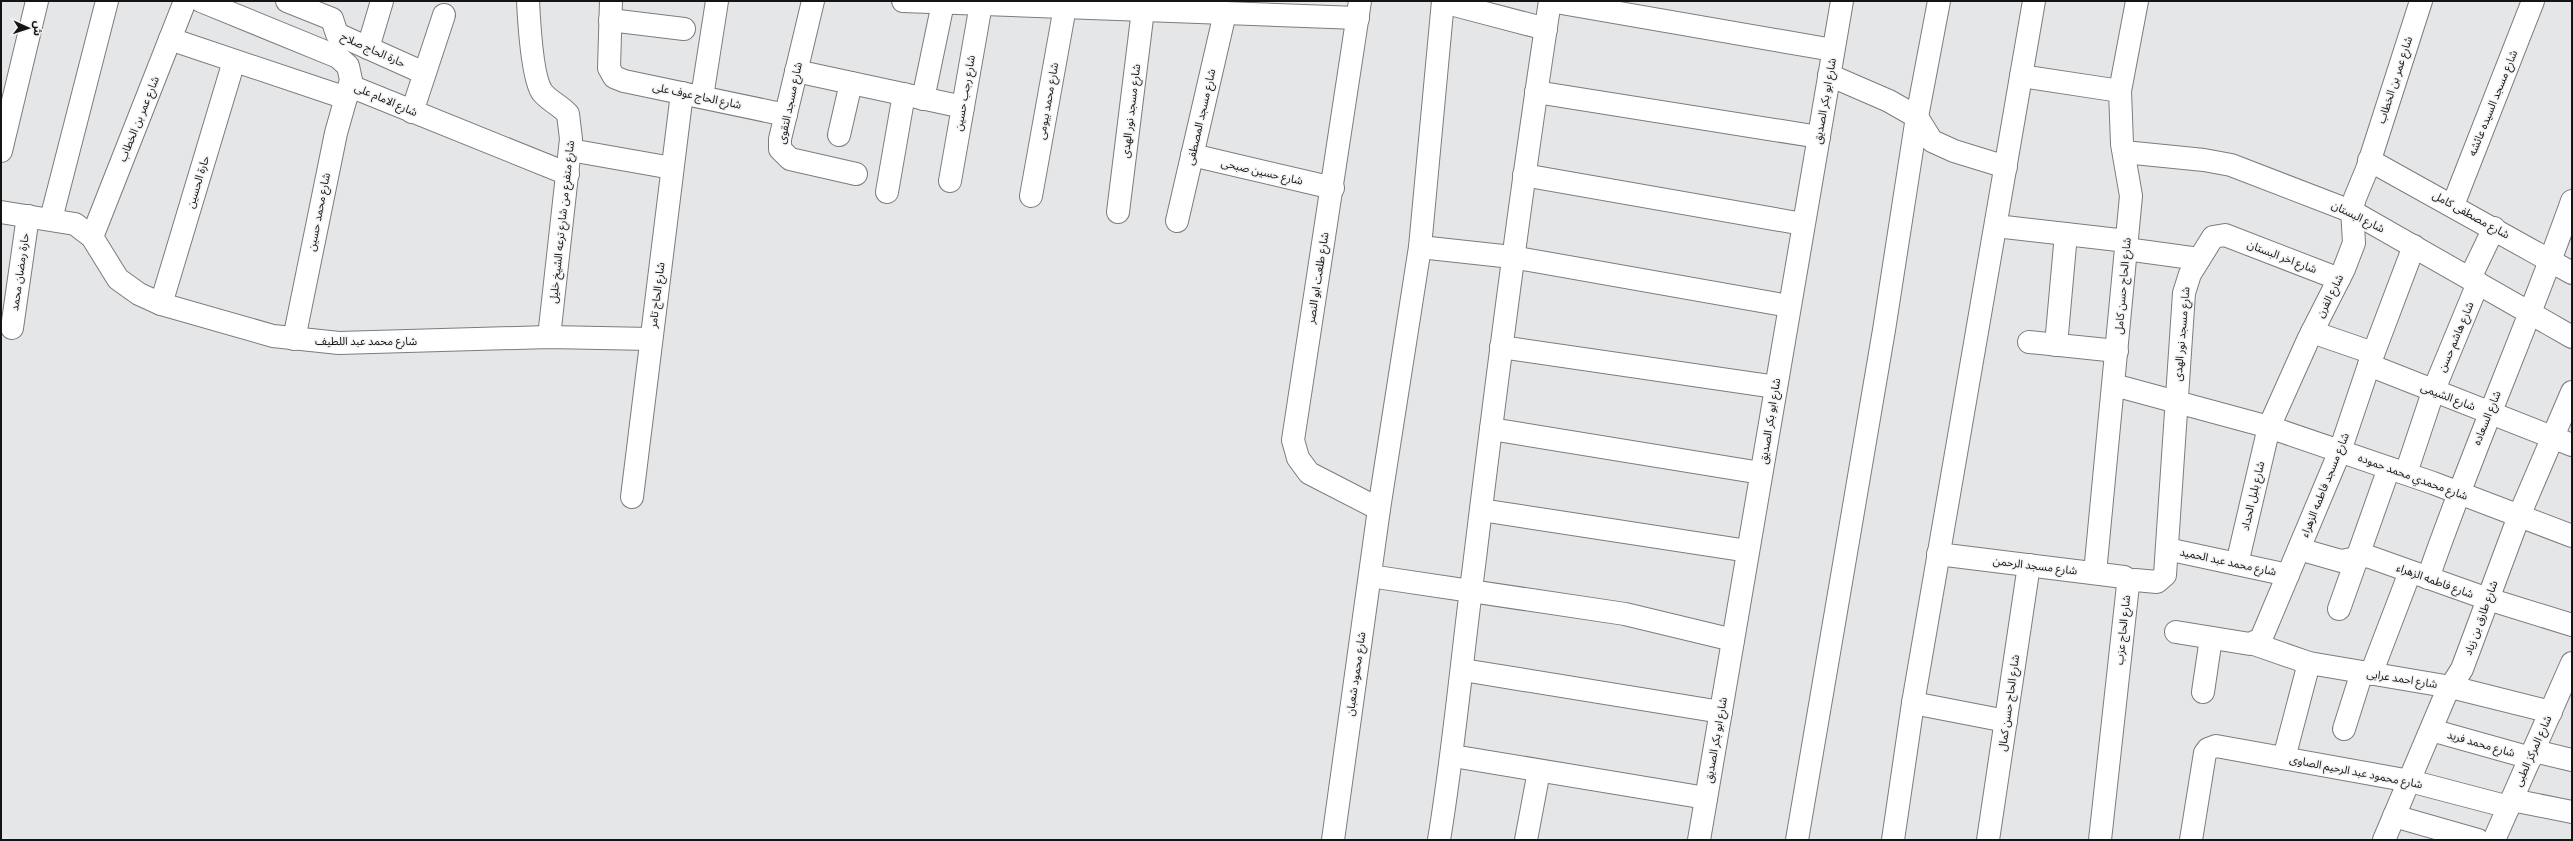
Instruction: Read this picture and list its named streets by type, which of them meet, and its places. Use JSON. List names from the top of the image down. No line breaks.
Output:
{"streets":{"street":["حارة الحاج صلاح","شارع عمر بن الخطاب","شارع رجب حسين","شارع الحاج عوف على","شارع الامام على","شارع محمد بيومى","شارع ابو بكر الصديق","شارع مسجد التقوى","شارع مسجد السيده عائشه","شارع مسجد نور الهدى","شارع مسجد المصطفى","شارع حسين صبحى","حارة الحسين","شارع محمد حسين","شارع مصطفى كامل","شارع البستان","شارع متفرع من شارع ترعه الشيخ خليل","شارع اخر البستان","حارة رمضان محمد","شارع طلعت ابو النصر","شارع الحاج حسن كامل","شارع الحاج تامر","شارع الفرن","شارع هاشم حسن","شارع محمد عبد اللطيف","شارع الشيمى","شارع السعاده","شارع محمدي محمد حموده","شارع مسجد فاطمه الزهراء","شارع بلبل الحداد","شارع محمد عبد الحميد","شارع مسجد الرحمن","شارع فاطمه الزهراء","شارع طارق بن زياد","شارع الحاج عزب","شارع محمود شعبان","شارع احمد عرابى","شارع الحاج حسن كمال","شارع محمد فريد","شارع المركز الطبى","شارع محمود عبد الرحيم الصاوى"]},"crossings":[["شارع عمر بن الخطاب","شارع مصطفى كامل"],["شارع عمر بن الخطاب","شارع الفرن"],["شارع عمر بن الخطاب","شارع محمد عبد اللطيف"],["شارع الحاج عوف على","شارع مسجد التقوى"],["شارع الحاج عوف على","شارع الحاج تامر"],["شارع الامام على","شارع محمد حسين"],["شارع الامام على","شارع متفرع من شارع ترعه الشيخ خليل"],["شارع مسجد السيده عائشه","شارع مصطفى كامل"],["شارع مسجد نور الهدى","شارع اخر البستان"],["شارع مسجد نور الهدى","شارع محمدي محمد حموده"],["شارع مسجد نور الهدى","شارع الحاج عزب"],["شارع مسجد المصطفى","شارع حسين صبحى"],["شارع حسين صبحى","شارع طلعت ابو النصر"],["حارة الحسين","شارع محمد عبد اللطيف"],["شارع محمد حسين","شارع محمد عبد اللطيف"],["شارع مصطفى كامل","شارع الفرن"],["شارع مصطفى كامل","شارع هاشم حسن"],["شارع مصطفى كامل","شارع السعاده"],["شارع البستان","شارع الحاج حسن كامل"],["شارع البستان","شارع الفرن"],["شارع البستان","شارع هاشم حسن"],["شارع البستان","شارع السعاده"],["شارع البستان","شارع مسجد فاطمه الزهراء"],["شارع متفرع من شارع ترعه الشيخ خليل","شارع محمد عبد اللطيف"],["شارع اخر البستان","شارع الفرن"],["حارة رمضان محمد","شارع محمد عبد اللطيف"],["شارع طلعت ابو النصر","شارع محمود شعبان"],["شارع الحاج حسن كامل","شارع محمدي محمد حموده"],["شارع الحاج حسن كامل","شارع مسجد الرحمن"],["شارع الحاج تامر","شارع محمد عبد اللطيف"],["شارع الفرن","شارع الشيمى"],["شارع الفرن","شارع محمدي محمد حموده"],["شارع الفرن","شارع بلبل الحداد"],["شارع هاشم حسن","شارع الشيمى"],["شارع هاشم حسن","شارع محمدي محمد حموده"],["شارع هاشم حسن","شارع فاطمه الزهراء"],["شارع الشيمى","شارع السعاده"],["شارع الشيمى","شارع مسجد فاطمه الزهراء"],["شارع الشيمى","شارع طارق بن زياد"],["شارع السعاده","شارع محمدي محمد حموده"],["شارع السعاده","شارع فاطمه الزهراء"],["شارع السعاده","شارع احمد عرابى"],["شارع محمدي محمد حموده","شارع مسجد فاطمه الزهراء"],["شارع محمدي محمد حموده","شارع بلبل الحداد"],["شارع محمدي محمد حموده","شارع طارق بن زياد"],["شارع محمدي محمد حموده","شارع الحاج عزب"],["شارع مسجد فاطمه الزهراء","شارع محمد عبد الحميد"],["شارع مسجد فاطمه الزهراء","شارع فاطمه الزهراء"],["شارع مسجد فاطمه الزهراء","شارع احمد عرابى"],["شارع بلبل الحداد","شارع محمد عبد الحميد"],["شارع محمد عبد الحميد","شارع الحاج عزب"],["شارع مسجد الرحمن","شارع الحاج عزب"],["شارع مسجد الرحمن","شارع الحاج حسن كمال"],["شارع فاطمه الزهراء","شارع طارق بن زياد"],["شارع طارق بن زياد","شارع احمد عرابى"],["شارع طارق بن زياد","شارع محمد فريد"],["شارع طارق بن زياد","شارع محمود عبد الرحيم الصاوى"],["شارع احمد عرابى","شارع المركز الطبى"],["شارع محمد فريد","شارع المركز الطبى"],["شارع المركز الطبى","شارع محمود عبد الرحيم الصاوى"]],"north":"right"}
